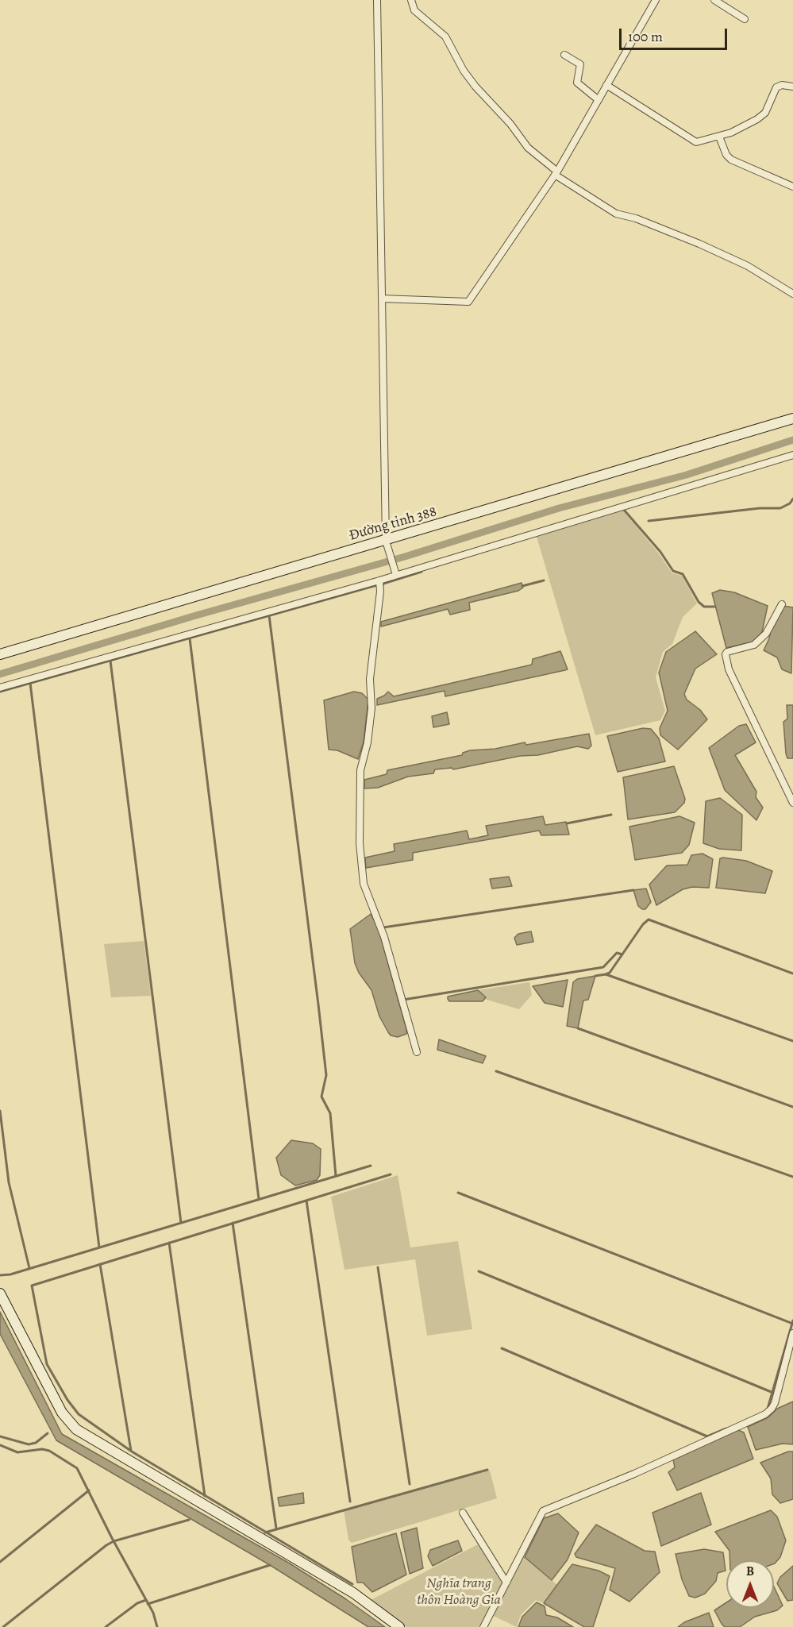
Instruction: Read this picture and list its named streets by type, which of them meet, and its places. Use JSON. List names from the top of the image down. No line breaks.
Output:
{"streets":{"main road":["Đường tỉnh 388"]},"parks":["Nghĩa trang thôn Hoàng Gia"],"scale_bar":"100 m","north":"top"}
